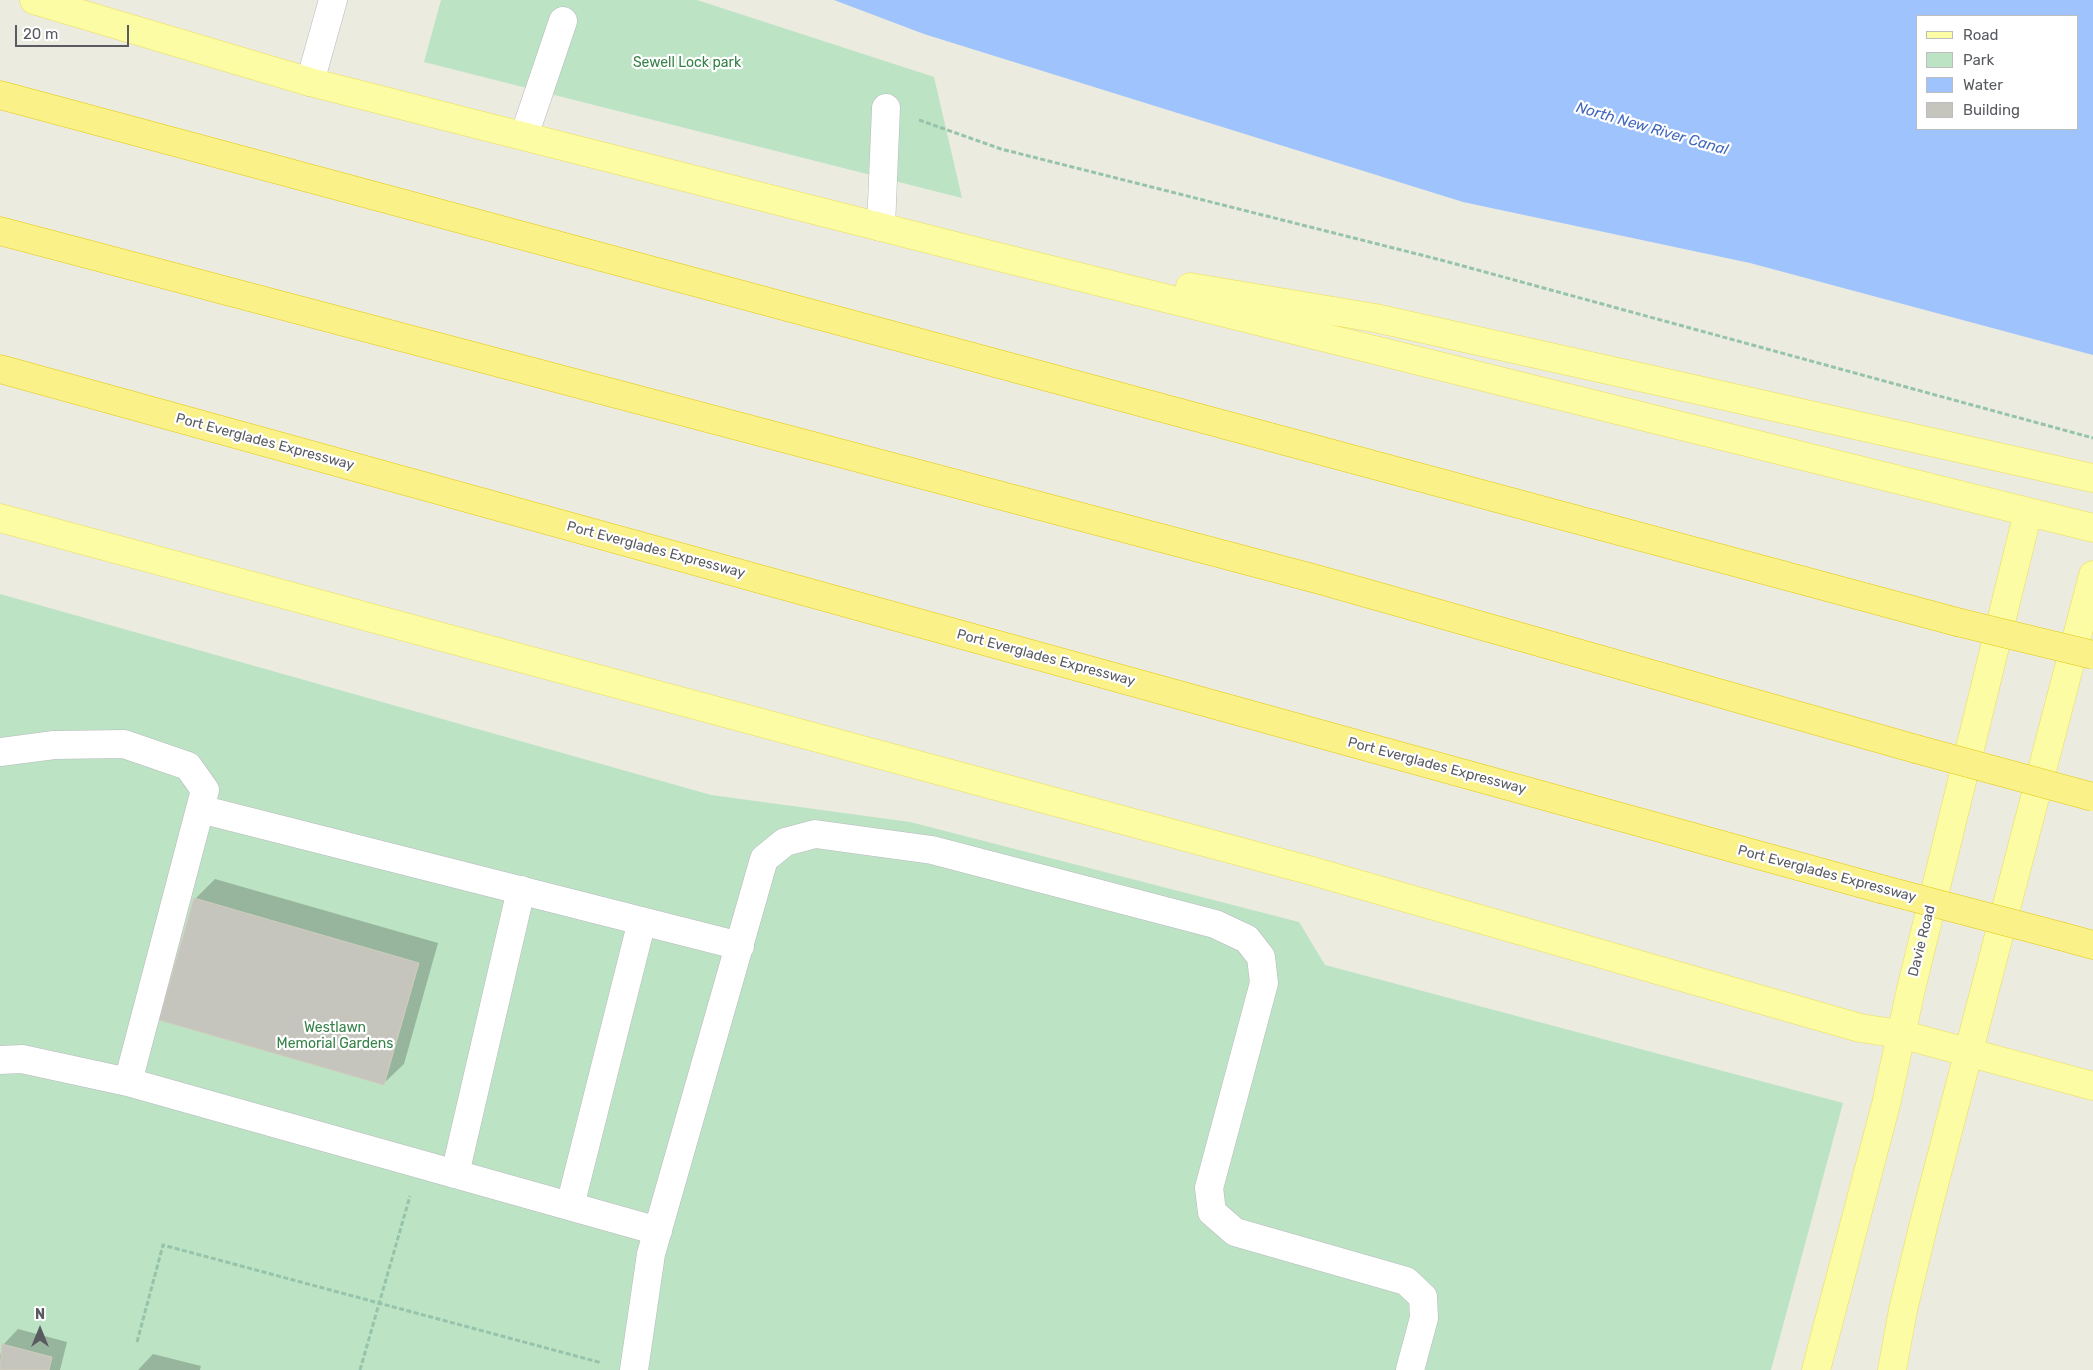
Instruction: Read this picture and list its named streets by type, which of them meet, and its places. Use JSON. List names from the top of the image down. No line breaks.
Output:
{"streets":{"highway":["Port Everglades Expressway"],"main road":["Davie Road"]},"water":["North New River Canal"],"parks":["Sewell Lock park","Westlawn Memorial Gardens"],"legend":["Road","Park","Water","Building"],"scale_bar":"20 m","north":"top"}
